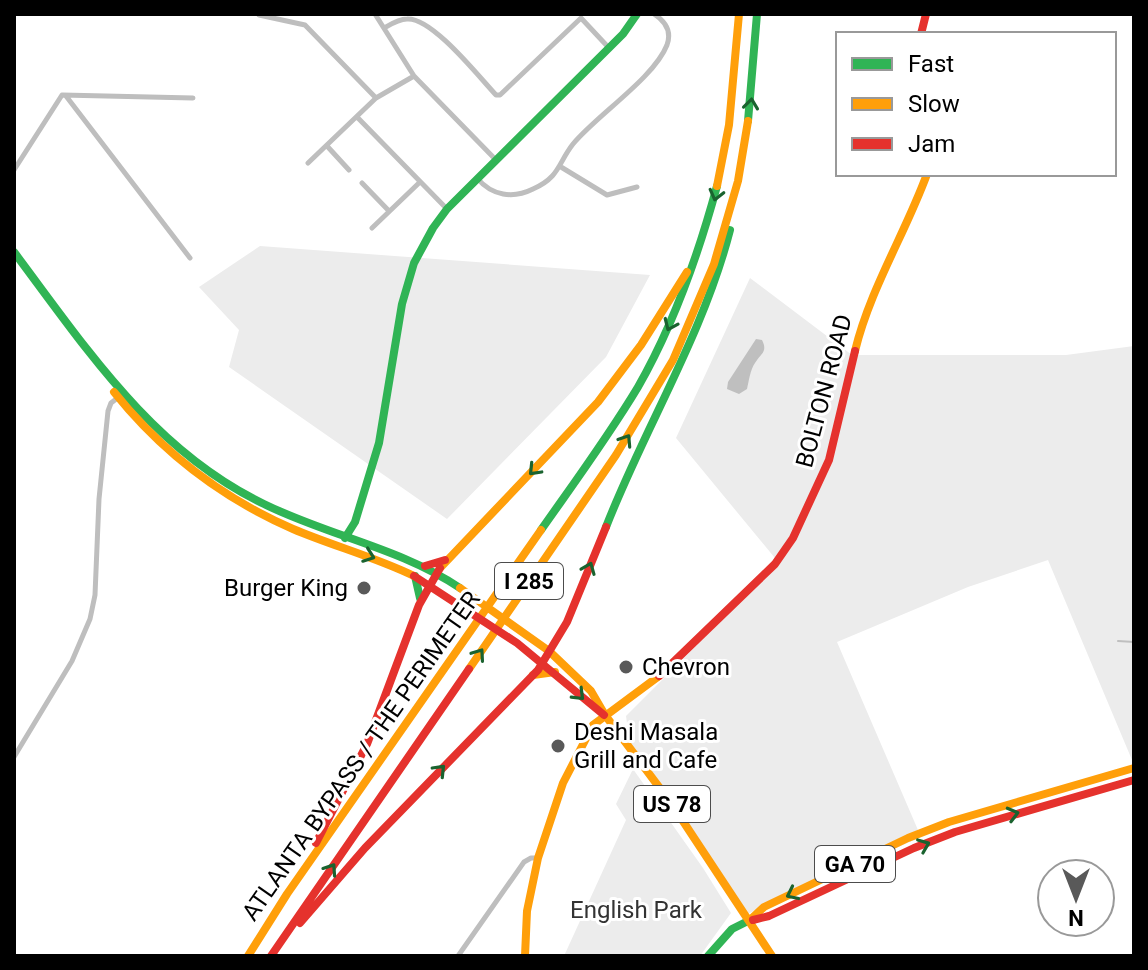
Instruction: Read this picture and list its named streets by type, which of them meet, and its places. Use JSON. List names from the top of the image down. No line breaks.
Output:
{"streets":{"main road":["BOLTON ROAD","I 285","ATLANTA BYPASS / THE PERIMETER","US 78","GA 70"]},"crossings":[["BOLTON ROAD","US 78"],["US 78","GA 70"]],"parks":["English Park"],"places":["Burger King","Chevron","Deshi Masala Grill and Cafe"],"legend":["Fast","Slow","Jam"],"north":"bottom"}
